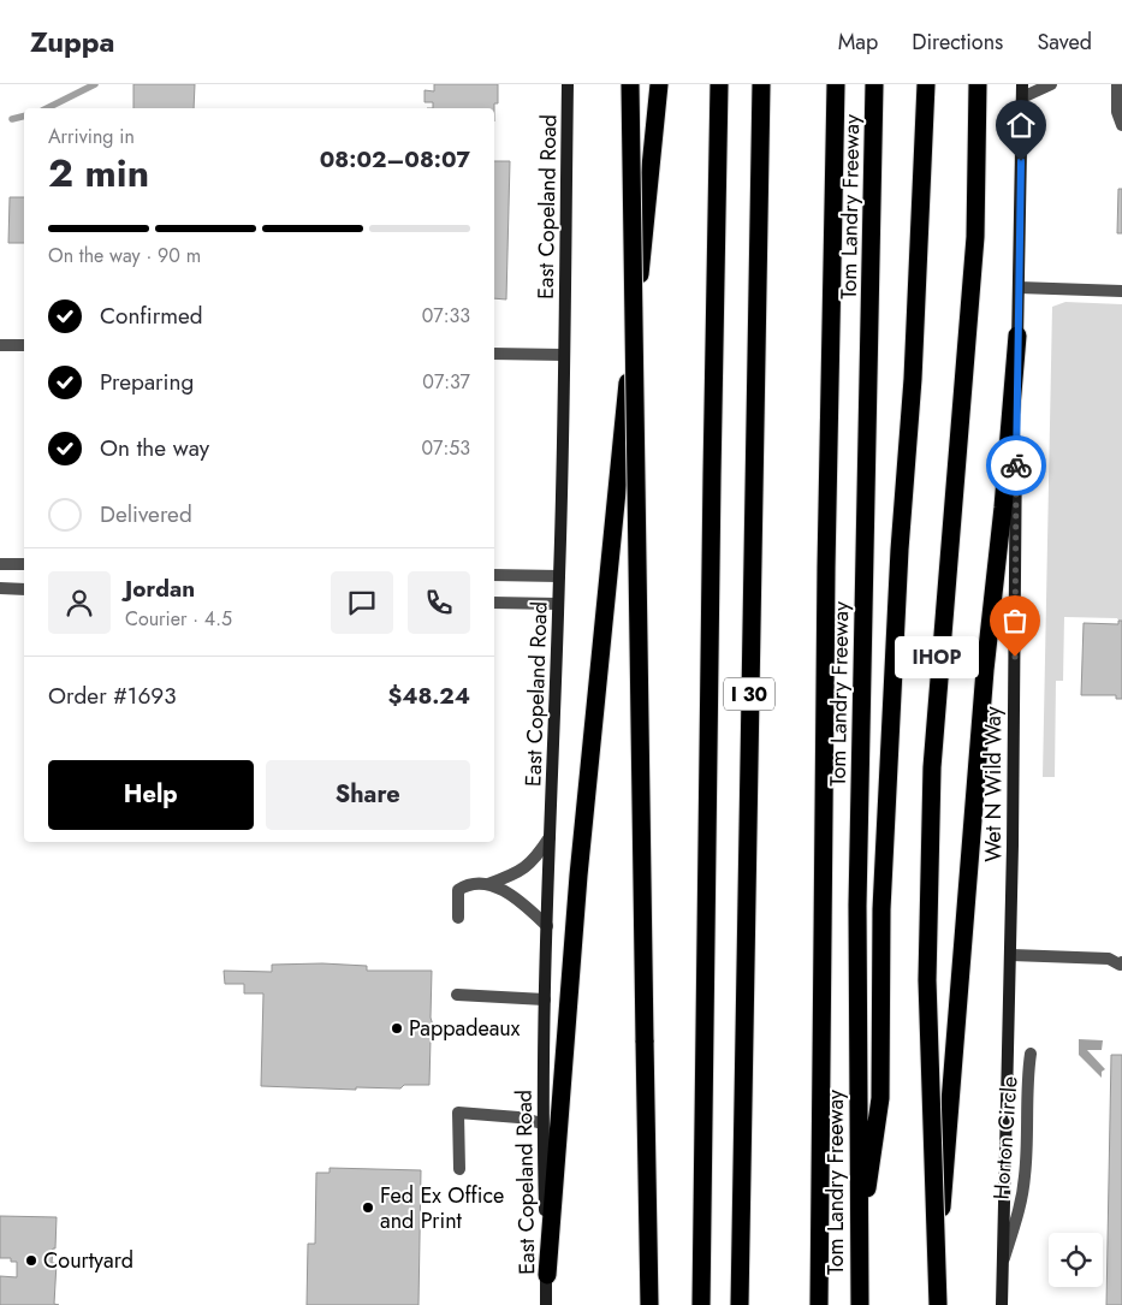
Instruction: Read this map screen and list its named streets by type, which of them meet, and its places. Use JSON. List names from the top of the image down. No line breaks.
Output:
{"streets":{"highway":["Tom Landry Freeway","I 30"],"main road":["East Copeland Road","Wet N Wild Way"],"lane":["Horton Circle"]},"crossings":[["Wet N Wild Way","Horton Circle"]],"places":["IHOP","Pappadeaux","Fed Ex Office and Print","Courtyard"],"page":{"header":"Zuppa","nav":["Map","Directions","Saved"],"heading":["2 min","Arriving in","08:02–08:07"],"panel":["Jordan","Courier · 4.5","Order #1693","$48.24"],"bar":"On the way · 90 m","list":[["Confirmed","07:33"],["Preparing","07:37"],["On the way","07:53"],"Delivered"],"bubble":"IHOP","buttons":["Help","Share"]}}
